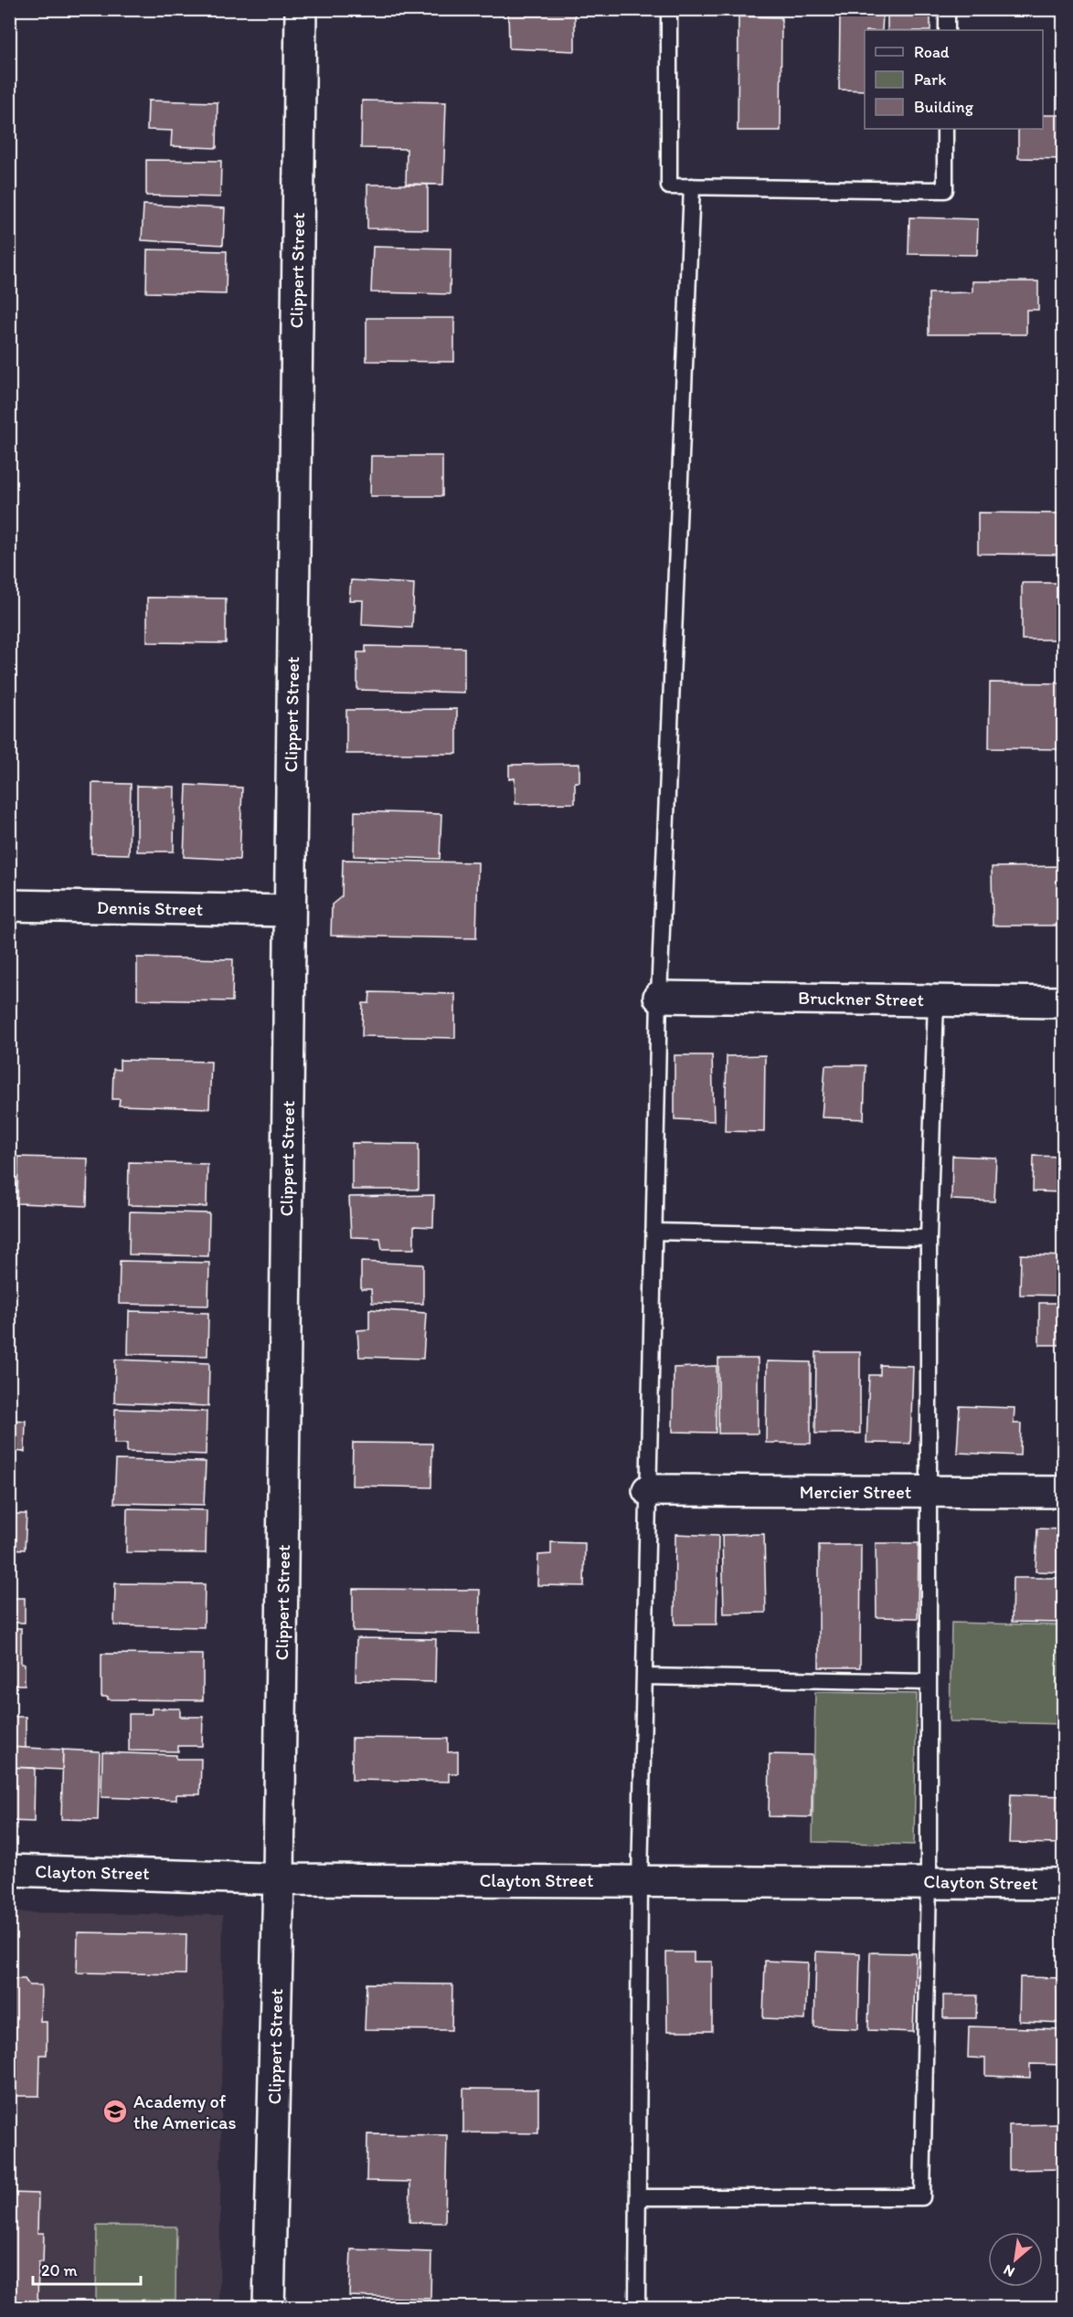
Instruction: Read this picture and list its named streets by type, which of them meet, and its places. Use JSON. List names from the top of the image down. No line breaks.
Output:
{"streets":{"street":["Clippert Street","Dennis Street","Bruckner Street","Mercier Street","Clayton Street"]},"crossings":[["Clippert Street","Dennis Street"],["Clippert Street","Clayton Street"]],"places":{"school or university":["Academy of the Americas"]},"legend":["Road","Park","Building"],"scale_bar":"20 m","north":"bottom left"}
